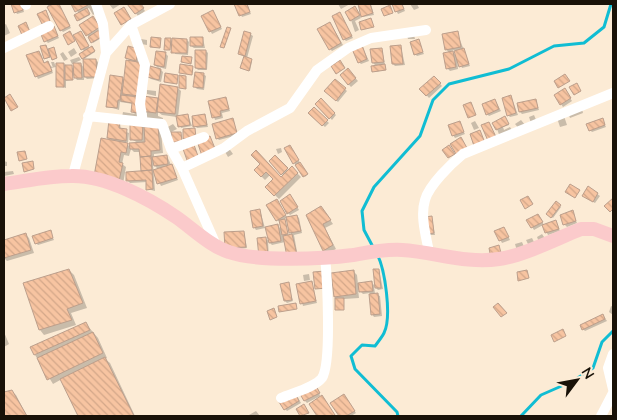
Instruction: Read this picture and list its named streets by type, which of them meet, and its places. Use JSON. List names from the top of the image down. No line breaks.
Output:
{"north":"top right"}
